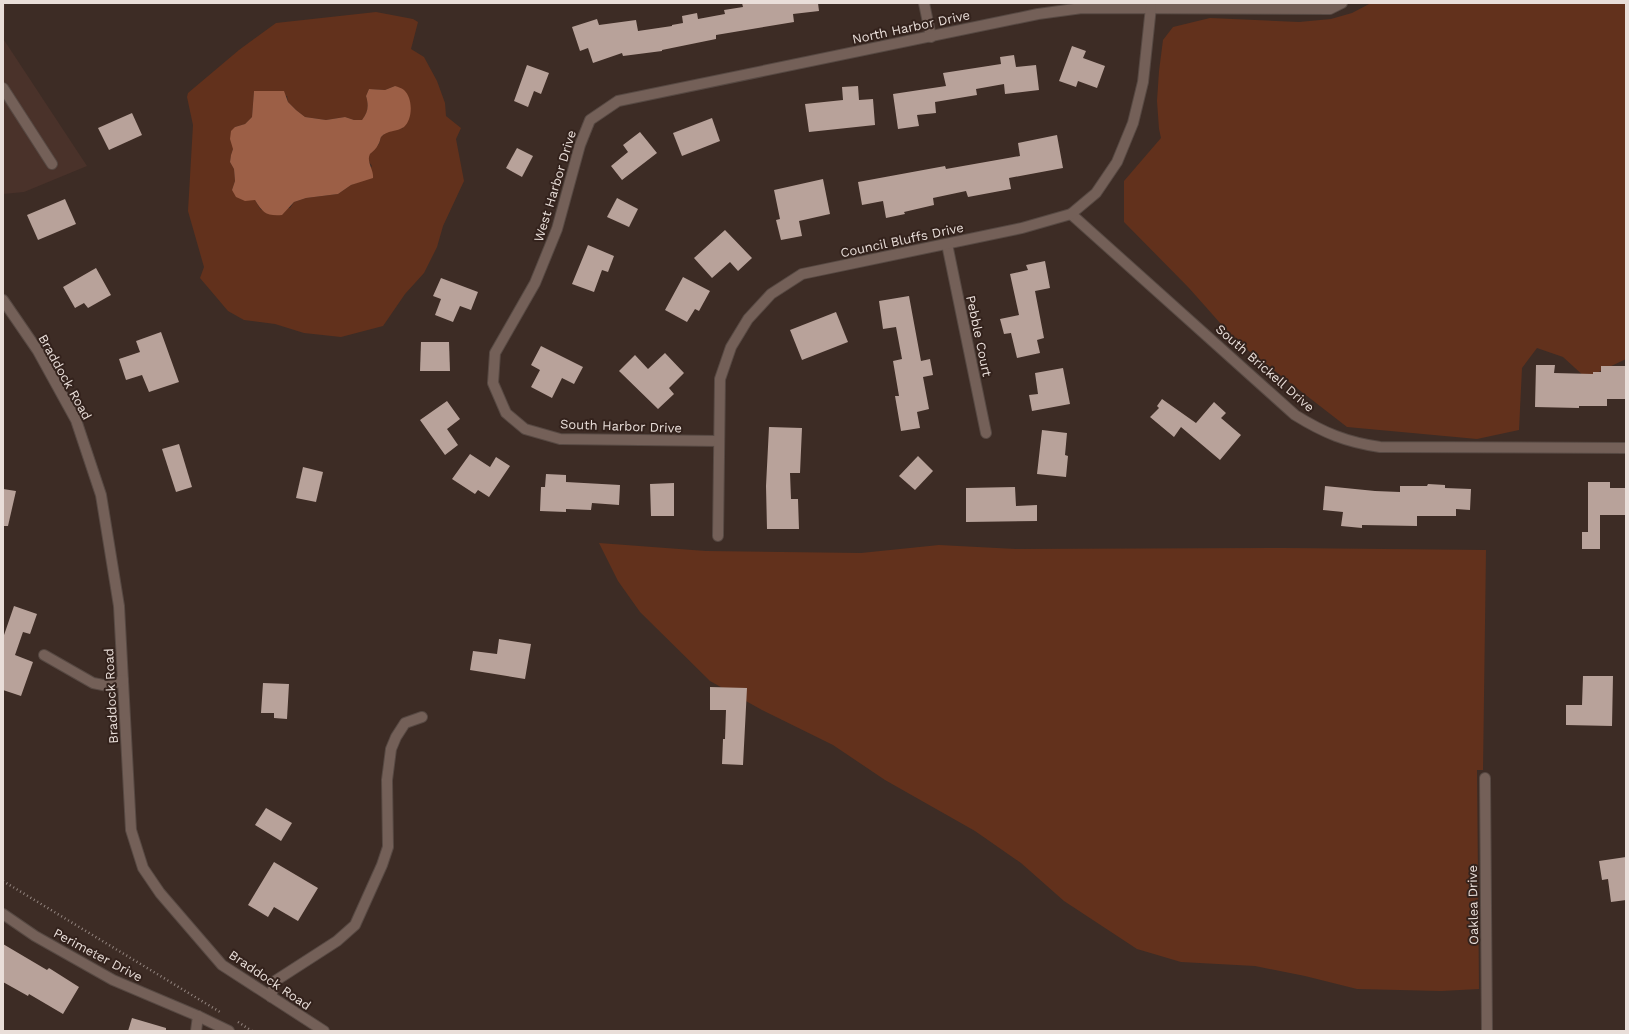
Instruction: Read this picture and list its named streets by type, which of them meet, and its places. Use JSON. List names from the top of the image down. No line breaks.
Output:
{"streets":{"street":["North Harbor Drive","West Harbor Drive","Council Bluffs Drive","Pebble Court","South Brickell Drive","Braddock Road","South Harbor Drive","Oaklea Drive","Perimeter Drive"]},"crossings":[["North Harbor Drive","West Harbor Drive"],["North Harbor Drive","Council Bluffs Drive"],["West Harbor Drive","South Harbor Drive"],["Council Bluffs Drive","Pebble Court"],["Council Bluffs Drive","South Brickell Drive"],["Council Bluffs Drive","South Harbor Drive"]]}
